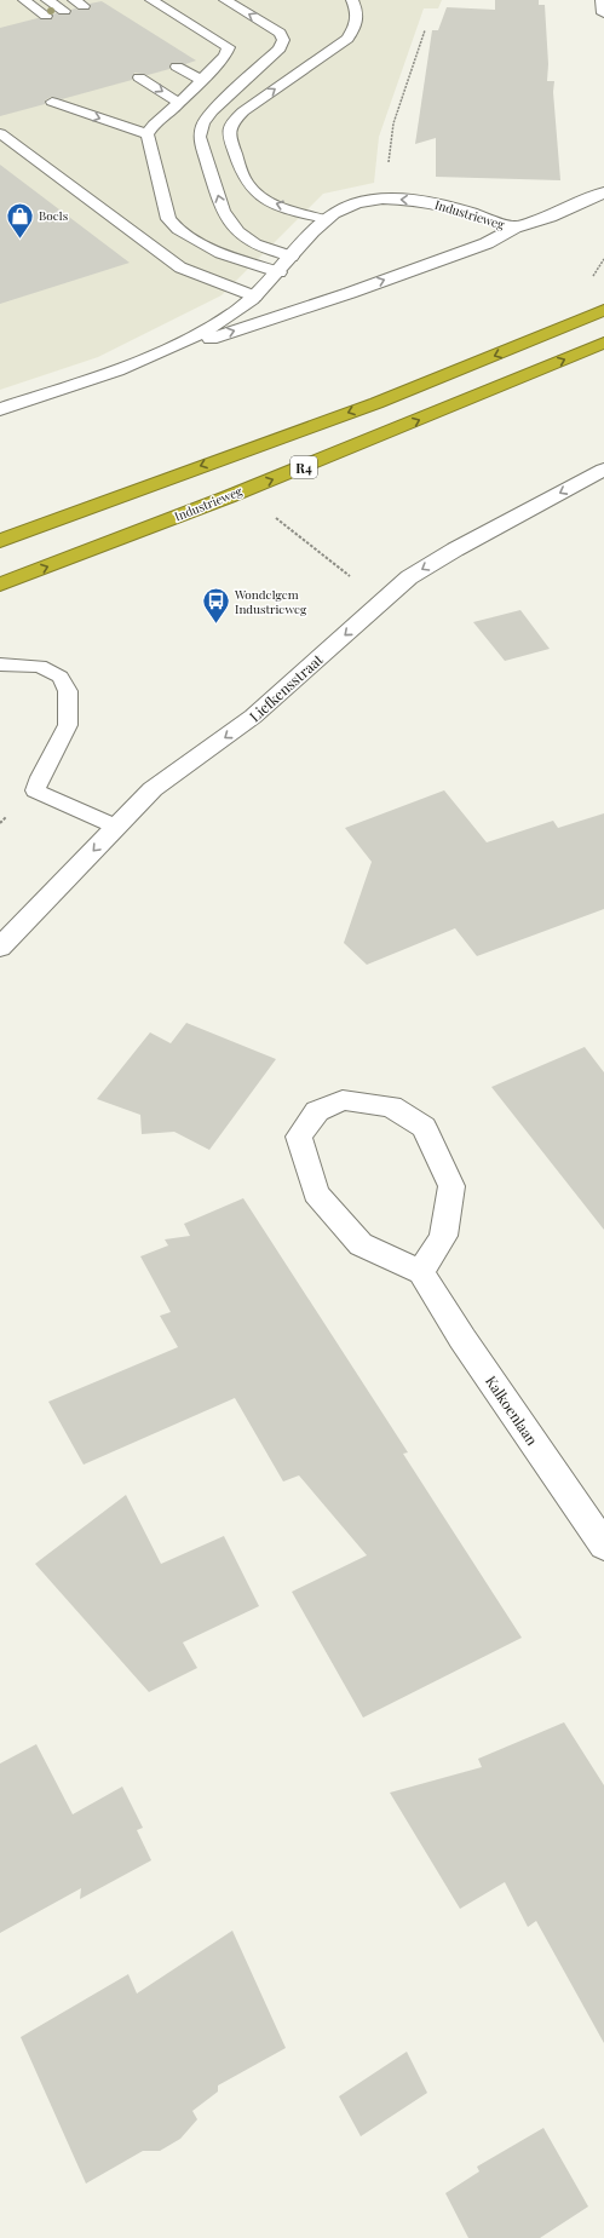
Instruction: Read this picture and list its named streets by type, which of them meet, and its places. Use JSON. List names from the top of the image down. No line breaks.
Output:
{"streets":{"highway":["Industrieweg","R4"],"street":["Liefkensstraat","Kalkoenlaan"]},"one_way":["Liefkensstraat"],"places":{"shop":["Boels"],"bus stop":["Wondelgem Industrieweg"]}}
